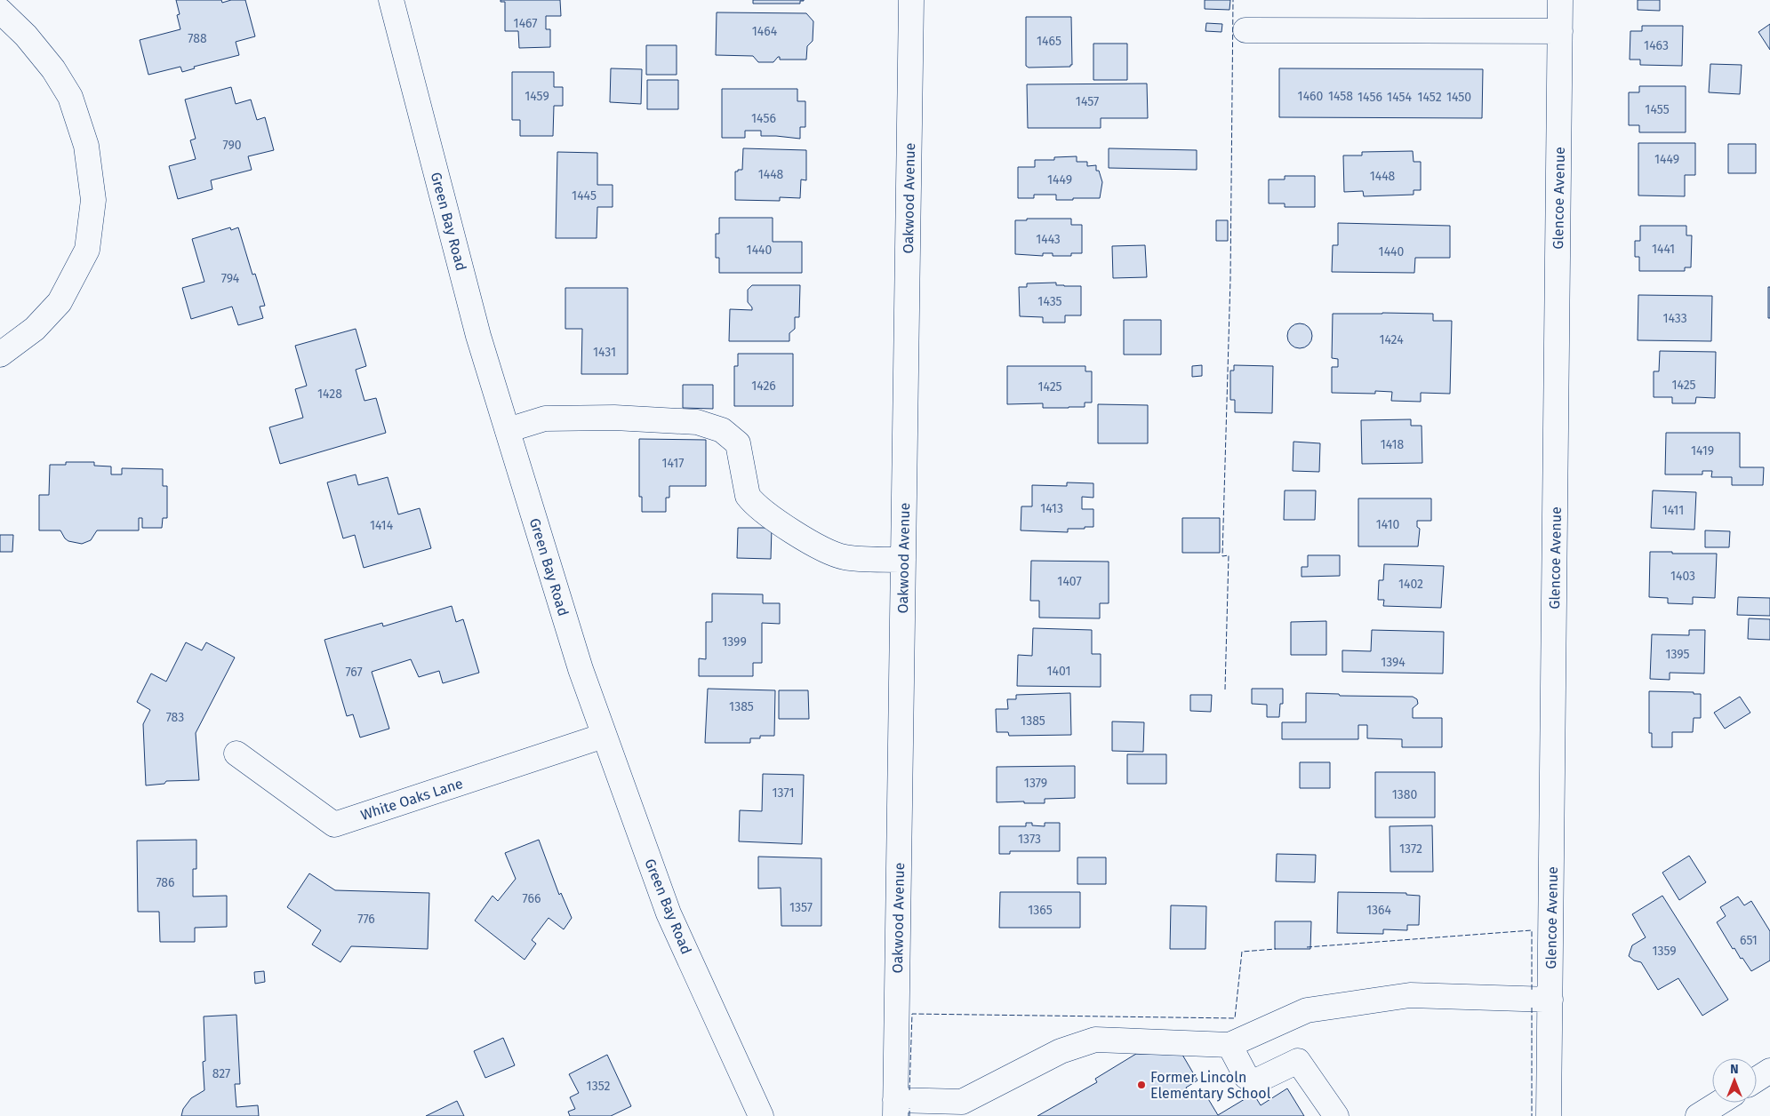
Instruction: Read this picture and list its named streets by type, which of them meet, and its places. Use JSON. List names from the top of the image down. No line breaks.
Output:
{"streets":{"street":["Oakwood Avenue","Glencoe Avenue","Green Bay Road","White Oaks Lane"]},"crossings":[["Green Bay Road","White Oaks Lane"]],"places":["Former Lincoln Elementary School"],"house_numbers":["1467","1464","788","1465","1463","1459","1460","1458","1456","1454","1452","1450","1457","1455","1456","790","1449","1448","1448","1449","1445","1443","1441","1440","1440","794","1435","1433","1424","1431","1425","1426","1425","1428","1418","1419","1417","1413","1411","1410","1414","1403","1407","1402","1399","1395","1394","1401","767","1385","783","1385","1379","1371","1380","1373","1372","786","766","1357","1365","1364","776","651","1359","827","1352"],"north":"top"}
